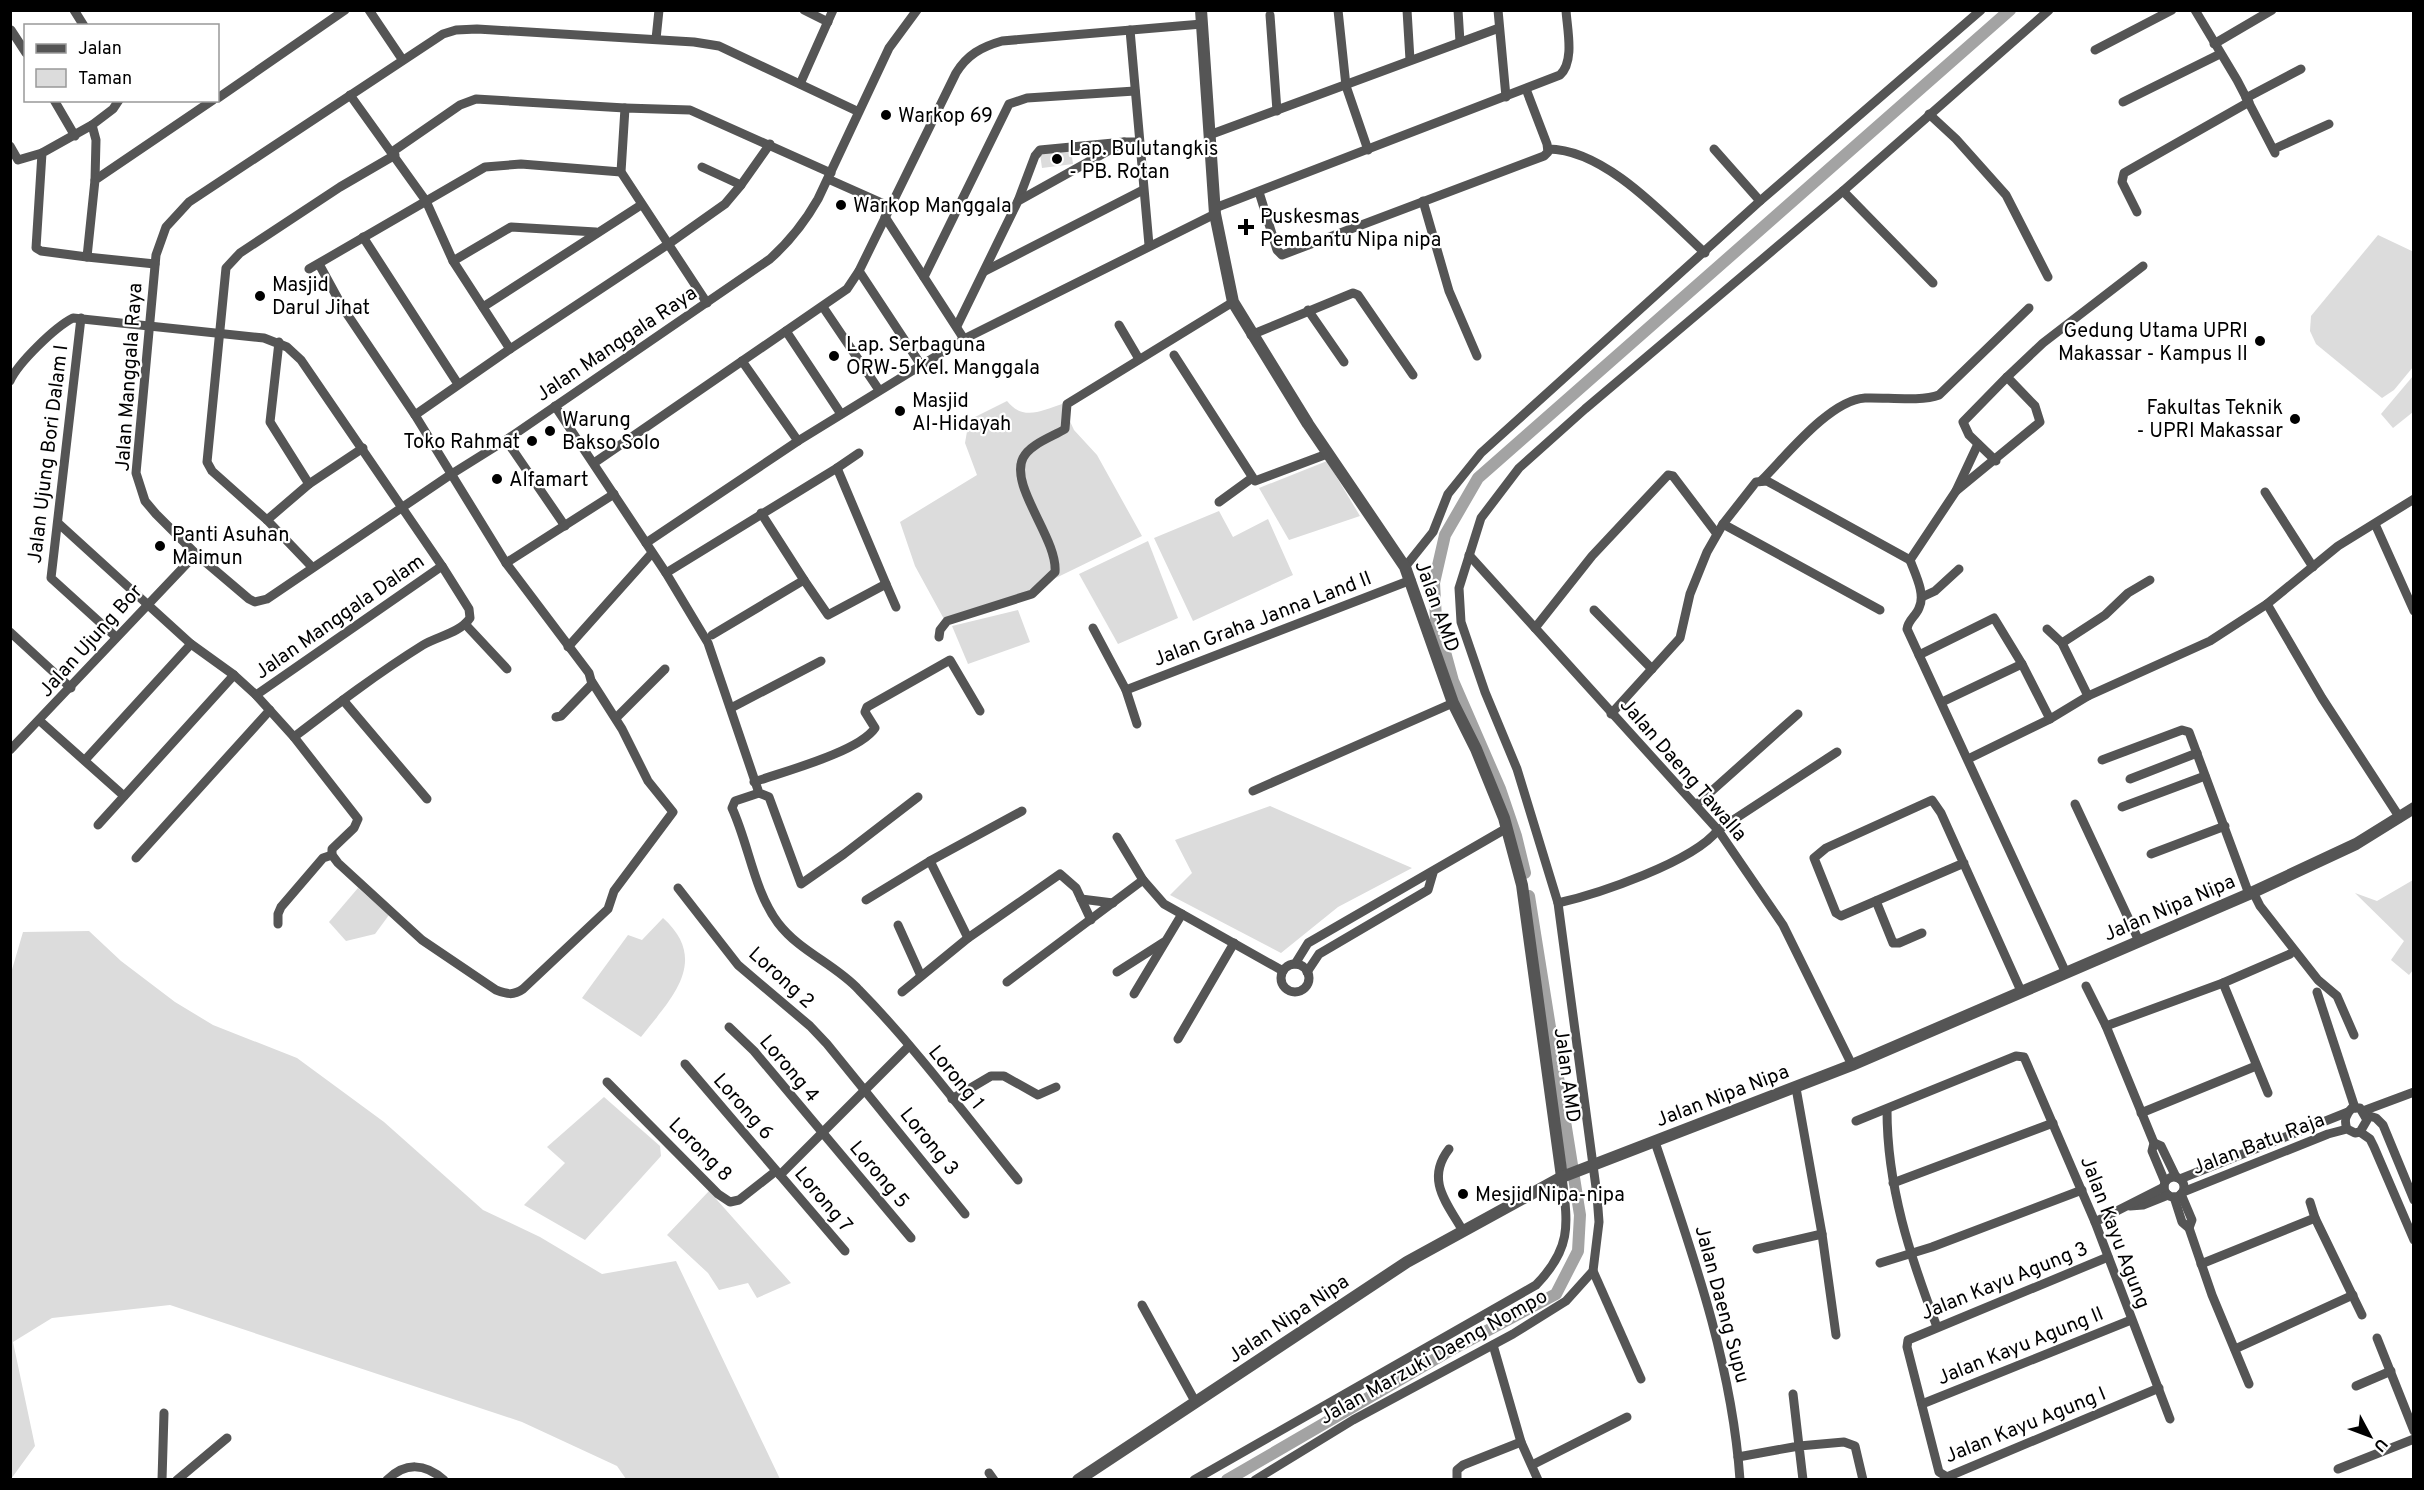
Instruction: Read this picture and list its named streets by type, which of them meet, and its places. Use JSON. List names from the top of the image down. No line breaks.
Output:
{"streets":{"street":["Jalan Manggala Raya","Jalan Ujung Bori Dalam I","Jalan AMD","Jalan Manggala Dalam","Jalan Graha Janna Land II","Jalan Ujung Bor","Jalan Daeng Tawalla","Jalan Nipa Nipa","Lorong 2","Lorong 4","Lorong 1","Lorong 6","Lorong 3","Jalan Batu Raja","Lorong 8","Lorong 5","Lorong 7","Jalan Kayu Agung","Jalan Kayu Agung 3","Jalan Daeng Supu","Jalan Kayu Agung II","Jalan Marzuki Daeng Nompo","Jalan Kayu Agung I"]},"crossings":[["Jalan Manggala Raya","Jalan Ujung Bor"],["Jalan Ujung Bori Dalam I","Jalan Ujung Bor"],["Jalan AMD","Jalan Graha Janna Land II"],["Jalan AMD","Jalan Nipa Nipa"],["Jalan Daeng Tawalla","Jalan Nipa Nipa"],["Jalan Nipa Nipa","Jalan Daeng Supu"],["Lorong 2","Lorong 3"],["Lorong 4","Lorong 5"],["Lorong 6","Lorong 8"],["Lorong 6","Lorong 7"],["Lorong 8","Lorong 7"],["Jalan Kayu Agung","Jalan Kayu Agung 3"],["Jalan Kayu Agung","Jalan Kayu Agung II"],["Jalan Kayu Agung","Jalan Kayu Agung I"],["Jalan Kayu Agung 3","Jalan Kayu Agung I"],["Jalan Kayu Agung II","Jalan Kayu Agung I"]],"places":{"other":["Warkop 69","Lap. Bulutangkis - PB. Rotan","Warkop Manggala","Masjid Darul Jihat","Gedung Utama UPRI Makassar - Kampus II","Lap. Serbaguna ORW-5 Kel. Manggala","Masjid Al-Hidayah","Fakultas Teknik - UPRI Makassar","Warung Bakso Solo","Toko Rahmat","Alfamart","Panti Asuhan Maimun","Mesjid Nipa-nipa"],"health":["Puskesmas Pembantu Nipa nipa"]},"legend":["Jalan","Taman"],"north":"bottom right"}
